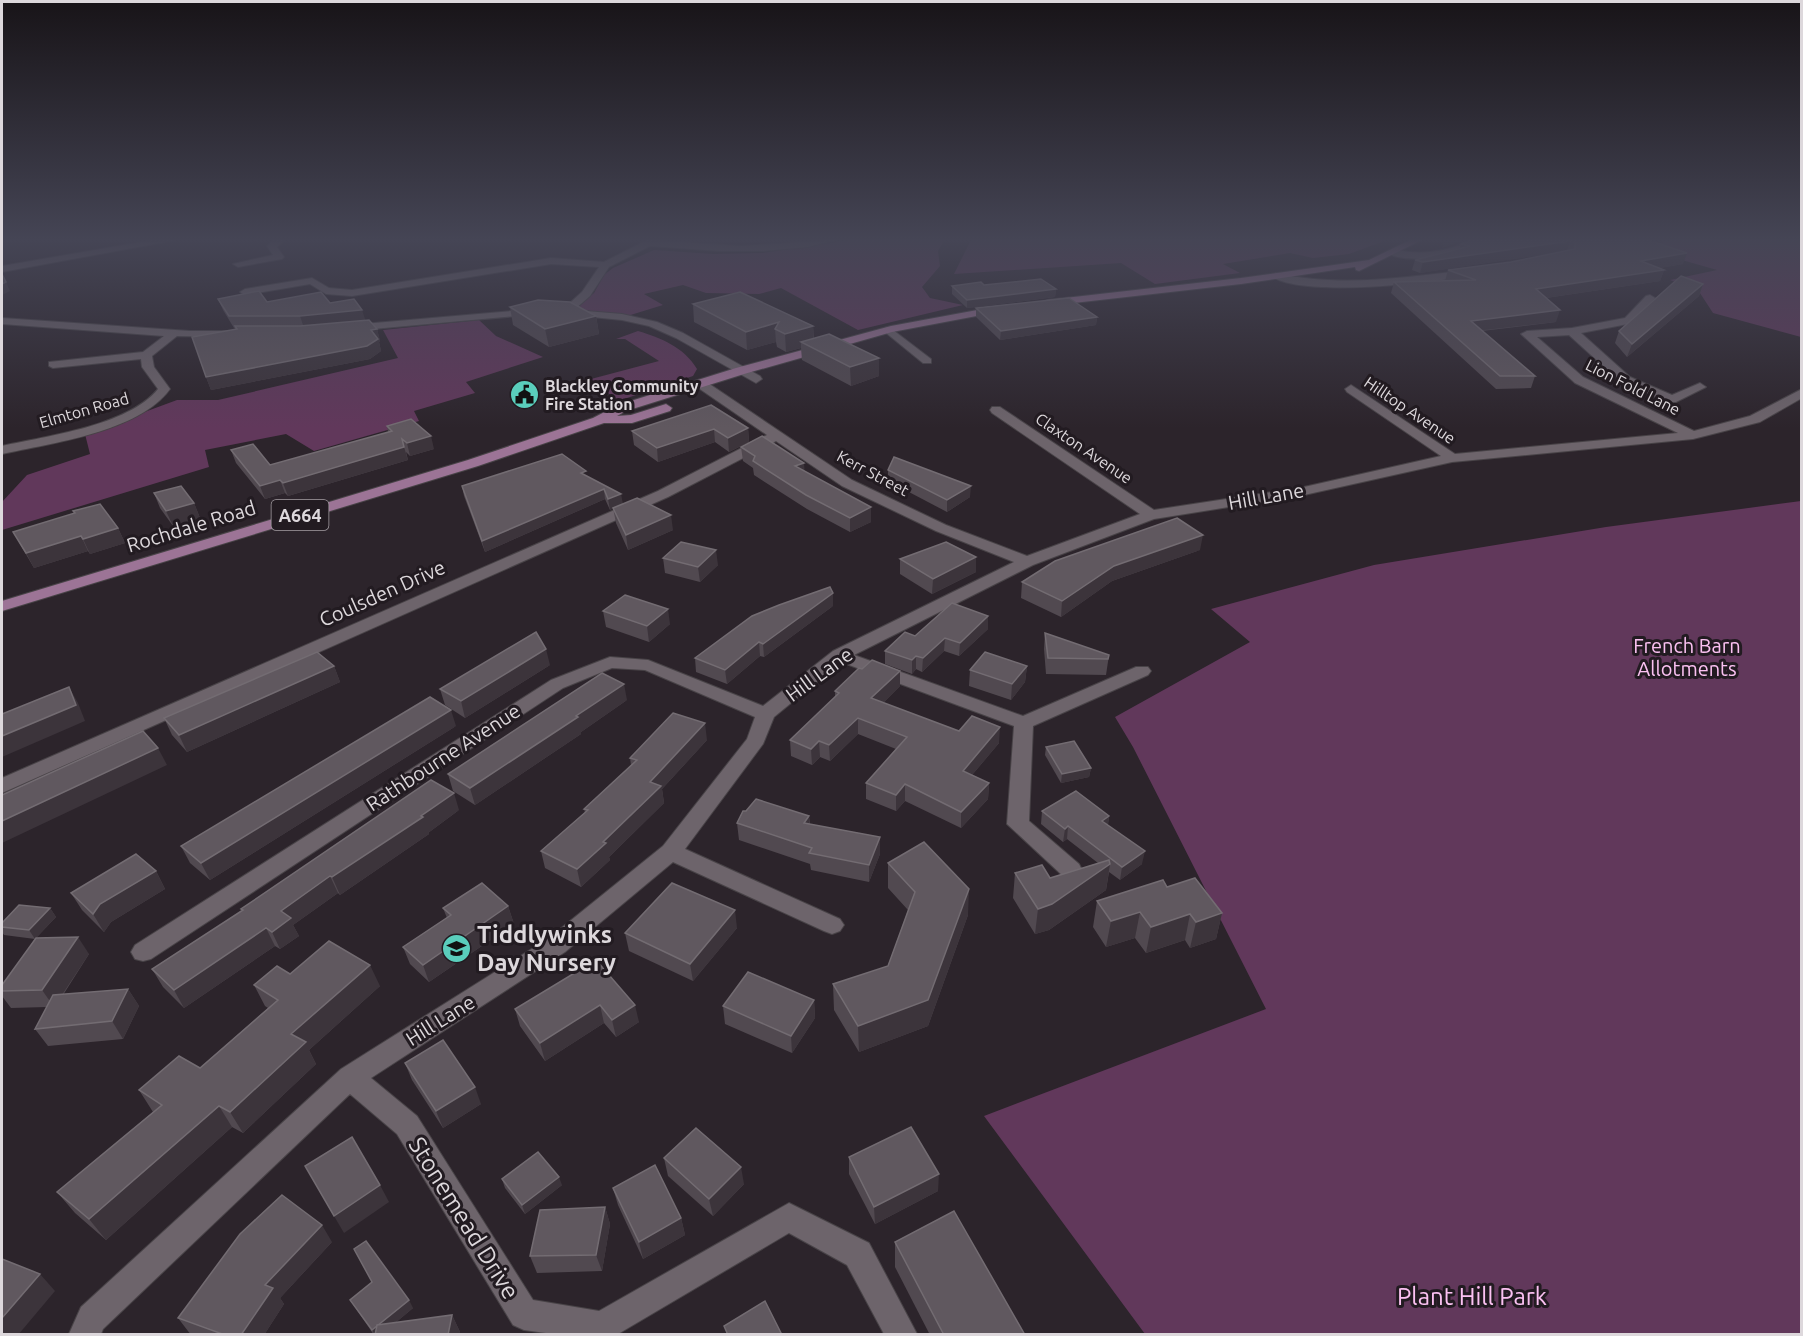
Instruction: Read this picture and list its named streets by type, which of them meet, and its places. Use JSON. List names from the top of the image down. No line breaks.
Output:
{"streets":{"main road":["A664","Rochdale Road"],"street":["Lion Fold Lane","Elmton Road","Hilltop Avenue","Claxton Avenue","Kerr Street","Hill Lane","Coulsden Drive","Rathbourne Avenue","Stonemead Drive"]},"crossings":[["Lion Fold Lane","Hill Lane"],["Hilltop Avenue","Hill Lane"],["Claxton Avenue","Hill Lane"],["Kerr Street","Hill Lane"],["Kerr Street","Rochdale Road"],["Kerr Street","Coulsden Drive"],["Hill Lane","Rathbourne Avenue"],["Hill Lane","Stonemead Drive"]],"parks":["French Barn Allotments","Plant Hill Park"],"places":{"public building":["Blackley Community Fire Station"],"school or university":["Tiddlywinks Day Nursery"]}}
